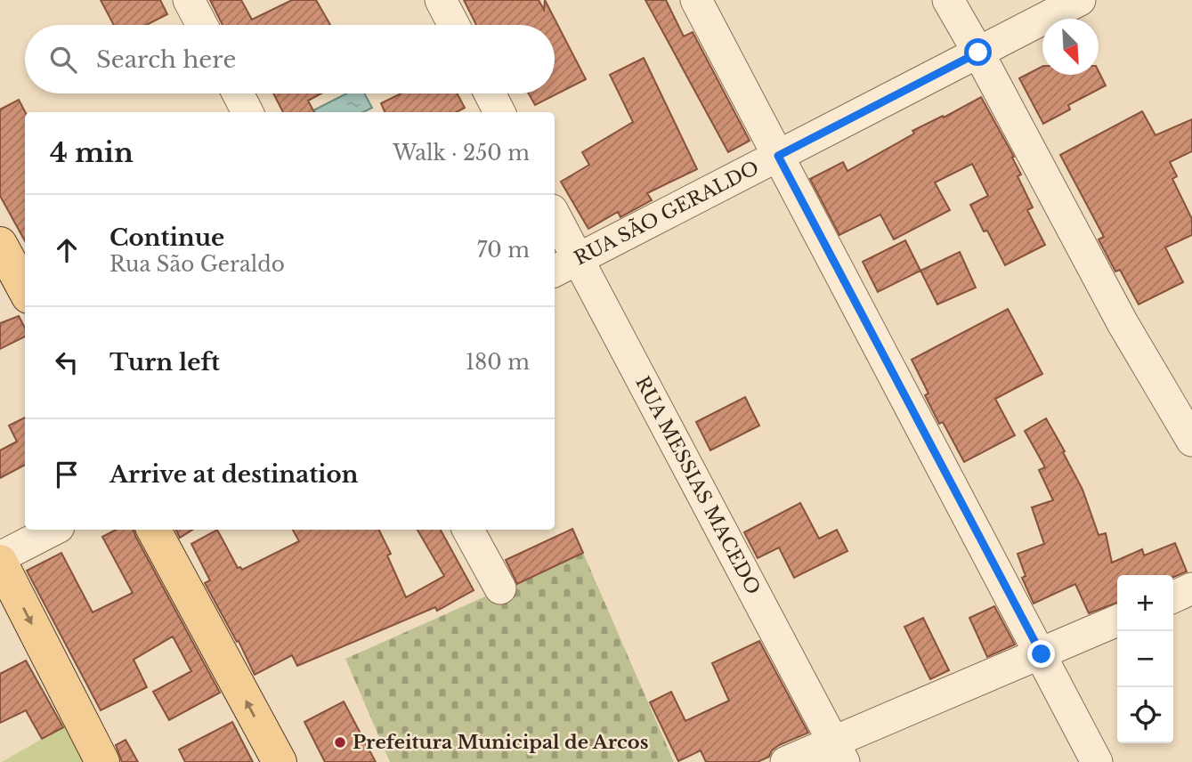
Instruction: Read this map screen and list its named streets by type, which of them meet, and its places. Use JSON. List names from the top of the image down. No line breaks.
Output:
{"streets":{"street":["RUA SÃO GERALDO","RUA MESSIAS MACEDO"]},"crossings":[["RUA SÃO GERALDO","RUA MESSIAS MACEDO"]],"places":["Prefeitura Municipal de Arcos"],"north":"bottom right","page":{"search":"Search here","heading":["4 min","Walk · 250 m"],"list":[["Continue","Rua São Geraldo","70 m"],["Turn left","180 m"],"Arrive at destination"],"map_buttons":["+","−"]}}
